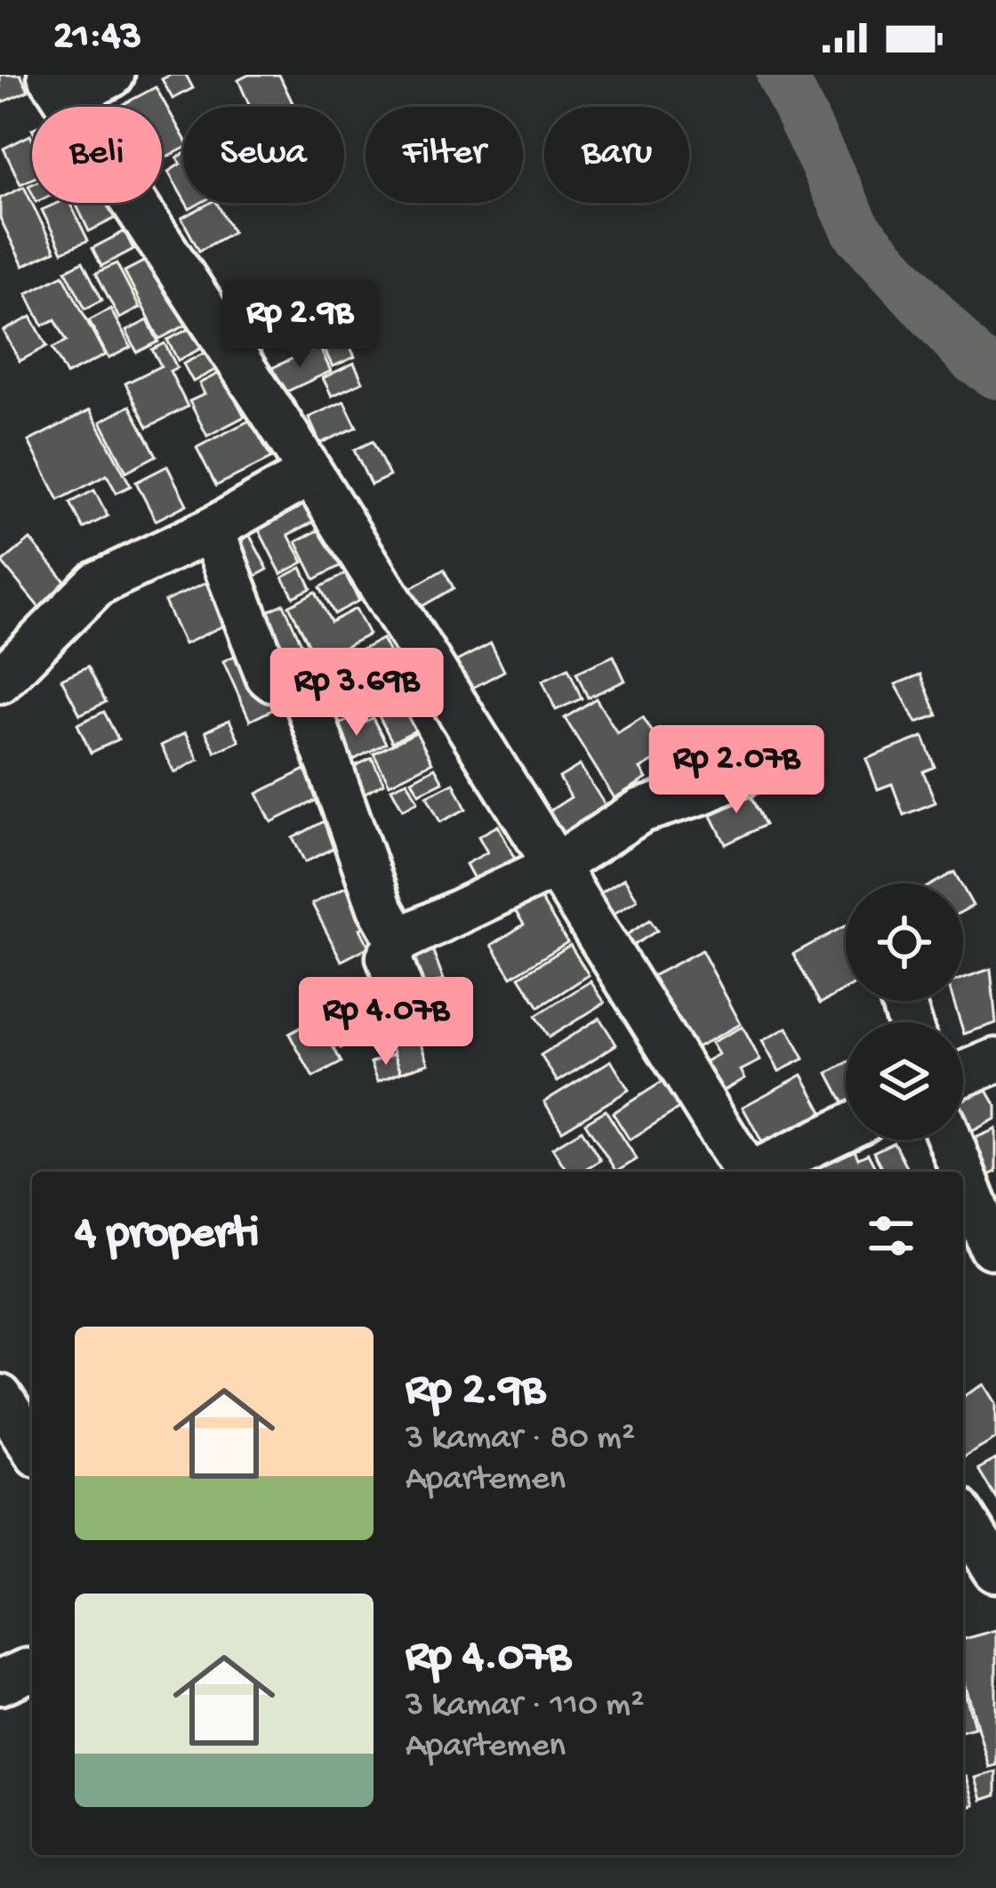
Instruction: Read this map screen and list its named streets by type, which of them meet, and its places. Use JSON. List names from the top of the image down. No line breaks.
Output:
{"page":{"status":"21:43","chip":["Beli","Sewa","Filter","Baru"],"price":["Rp 2.9B","Rp 3.69B","Rp 2.07B","Rp 4.07B"],"heading":"4 properti","list":[{"name":"Rp 2.9B","note":"3 kamar · 80 m² · Apartemen"},{"name":"Rp 4.07B","note":"3 kamar · 110 m² · Apartemen"}]}}
